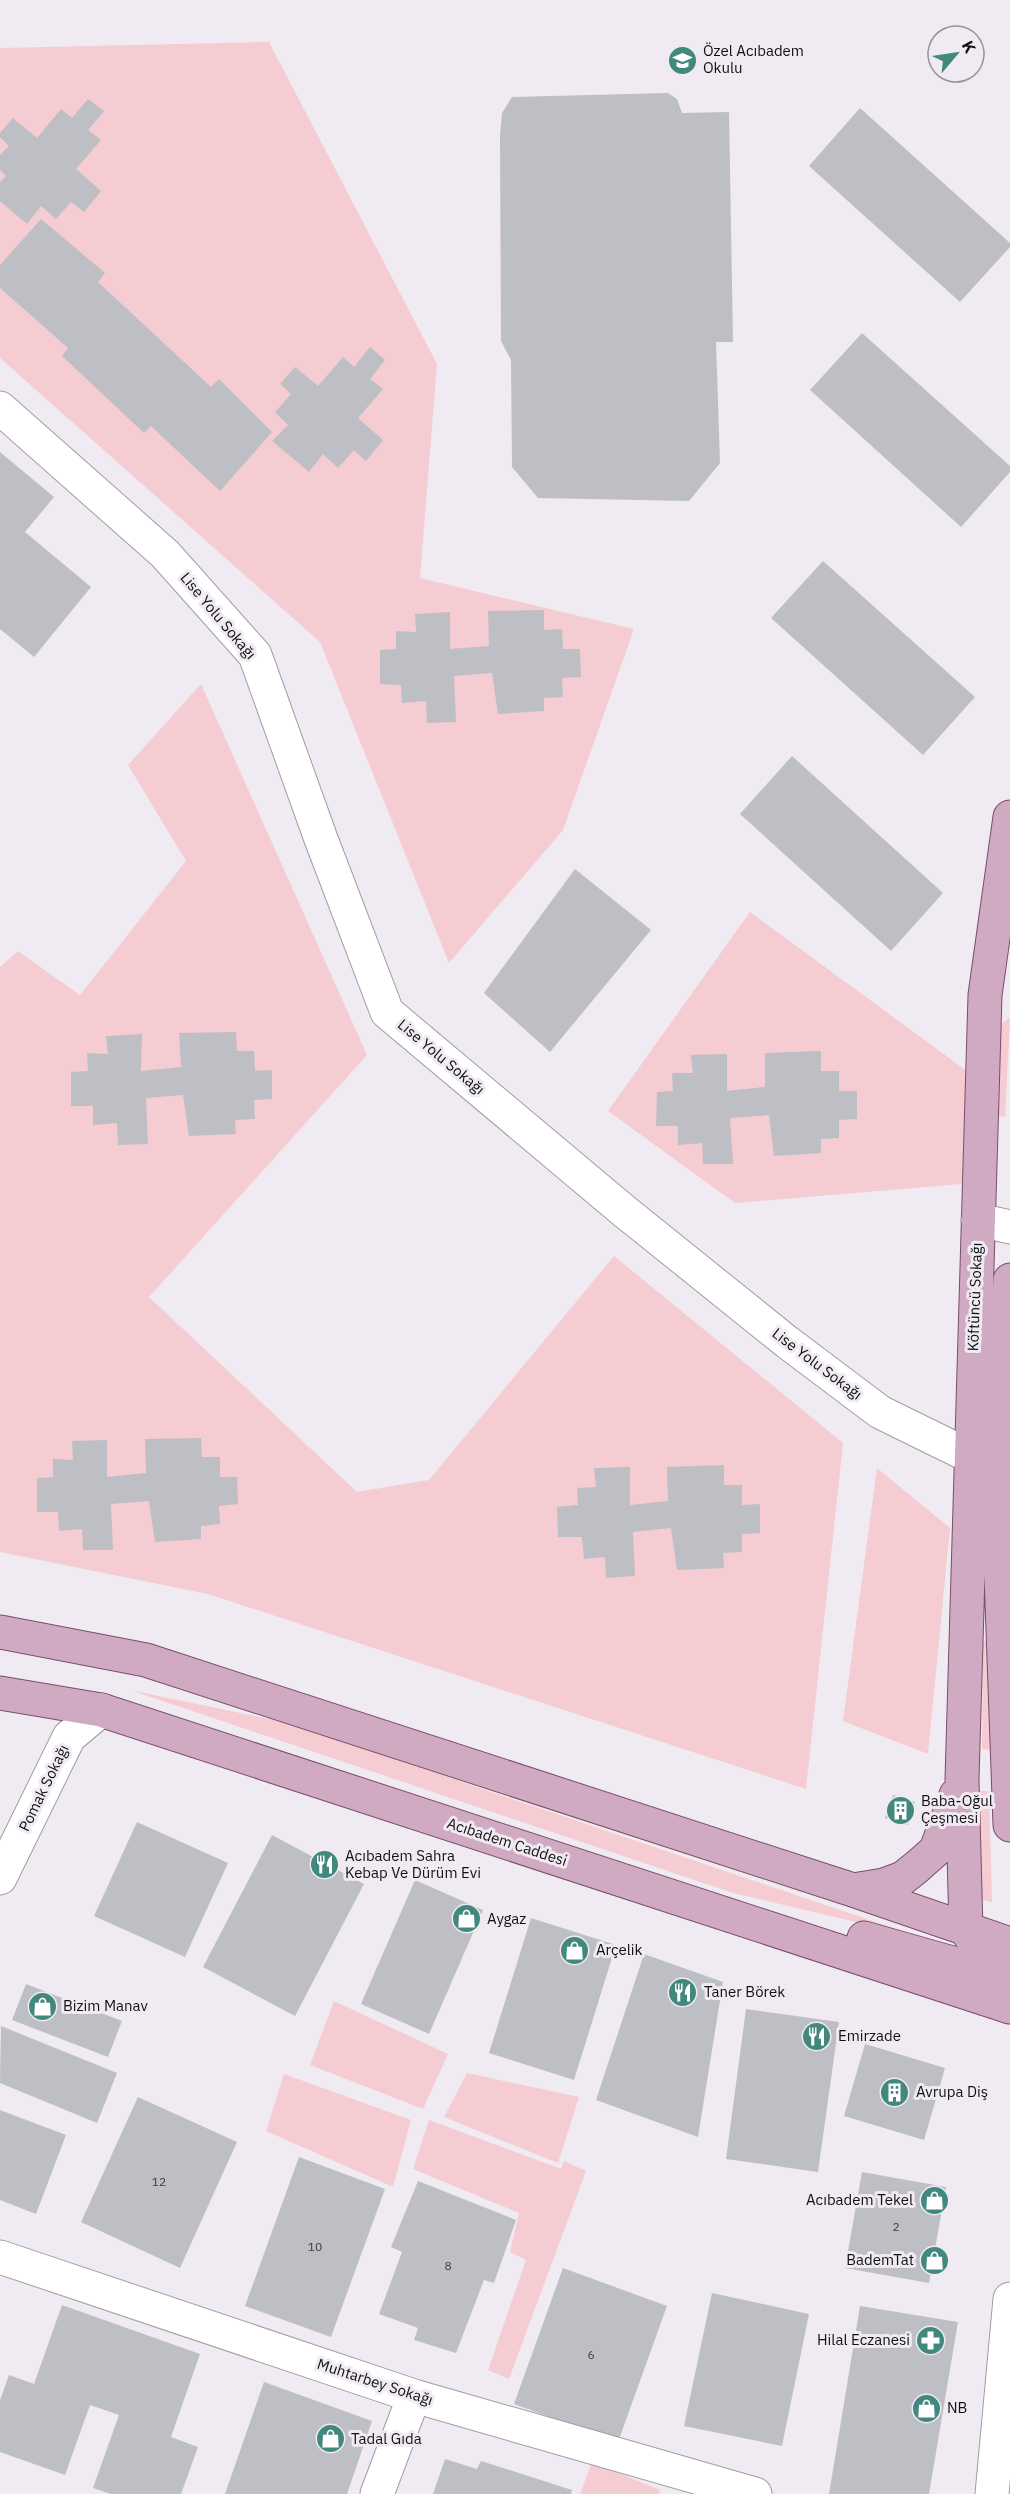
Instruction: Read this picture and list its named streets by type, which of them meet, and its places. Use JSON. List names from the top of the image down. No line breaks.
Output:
{"streets":{"main road":["Köftüncü Sokağı","Acıbadem Caddesi"],"street":["Lise Yolu Sokağı","Pomak Sokağı","Muhtarbey Sokağı"]},"crossings":[["Lise Yolu Sokağı","Köftüncü Sokağı"],["Pomak Sokağı","Acıbadem Caddesi"]],"places":{"school or university":["Özel Acıbadem Okulu"],"building":["Baba-Oğul Çeşmesi","Avrupa Diş"],"restaurant":["Acıbadem Sahra Kebap Ve Dürüm Evi","Taner Börek","Emirzade"],"shop":["Aygaz","Arçelik","Bizim Manav","Acıbadem Tekel","BademTat","NB","Tadal Gıda"],"pharmacy":["Hilal Eczanesi"]},"house_numbers":["12","2","10","8","6"],"north":"top right"}
